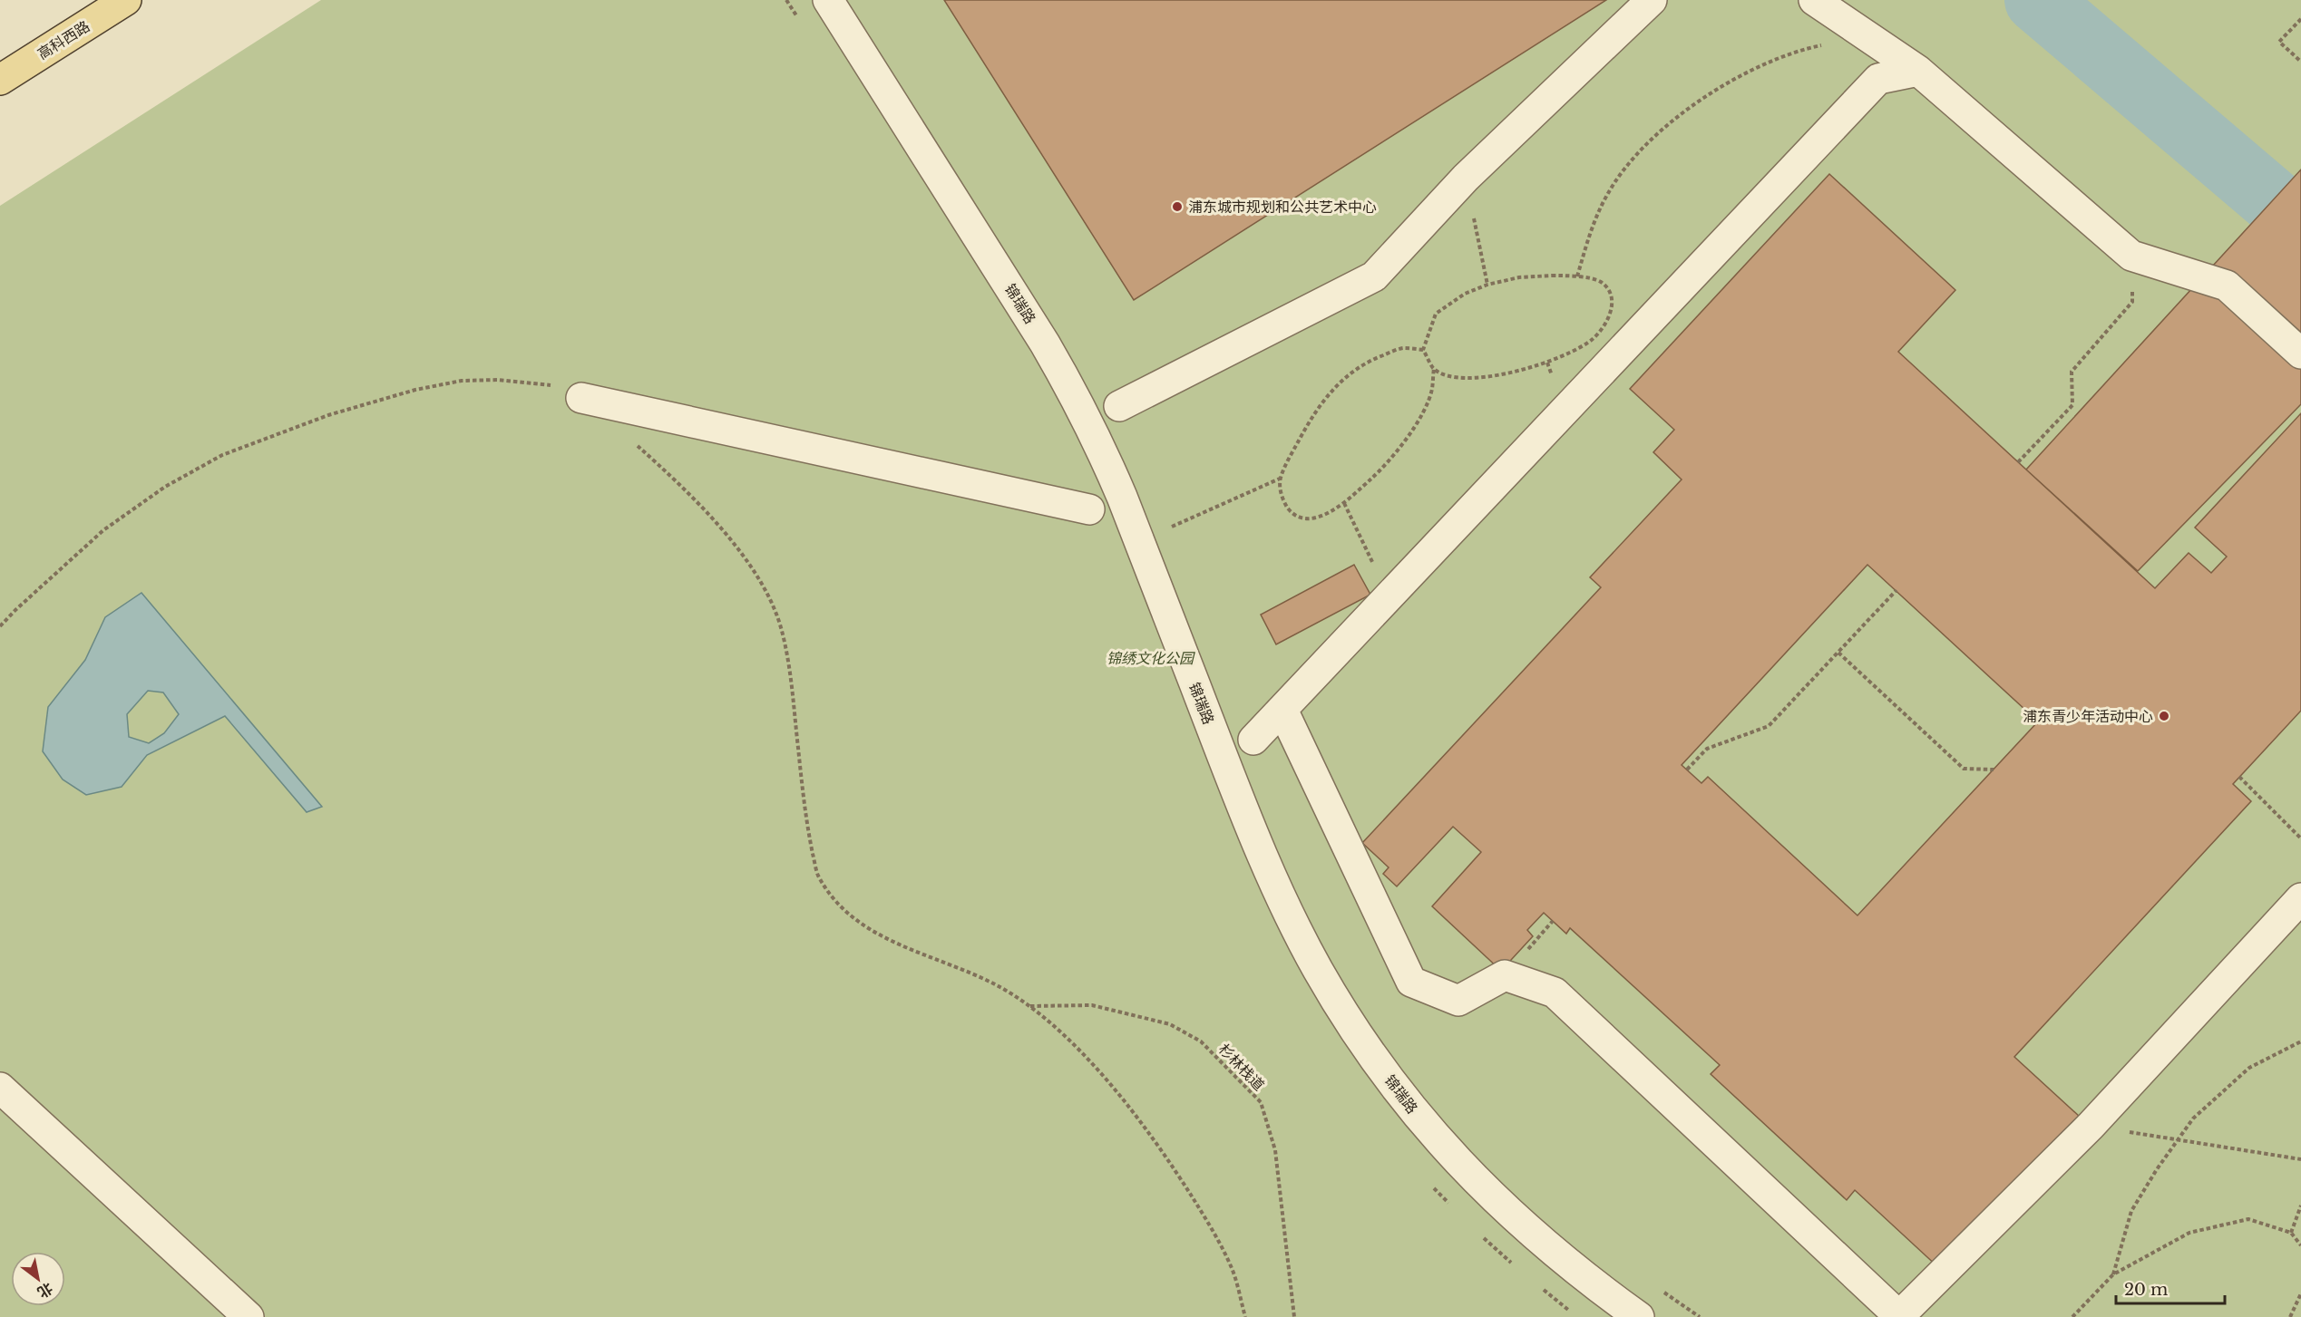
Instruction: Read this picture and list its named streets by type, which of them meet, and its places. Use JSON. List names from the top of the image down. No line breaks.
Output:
{"streets":{"main road":["高科西路"],"street":["锦瑞路"],"path":["杉林栈道"]},"parks":["锦绣文化公园"],"places":["浦东城市规划和公共艺术中心","浦东青少年活动中心"],"scale_bar":"20 m","north":"bottom right"}
